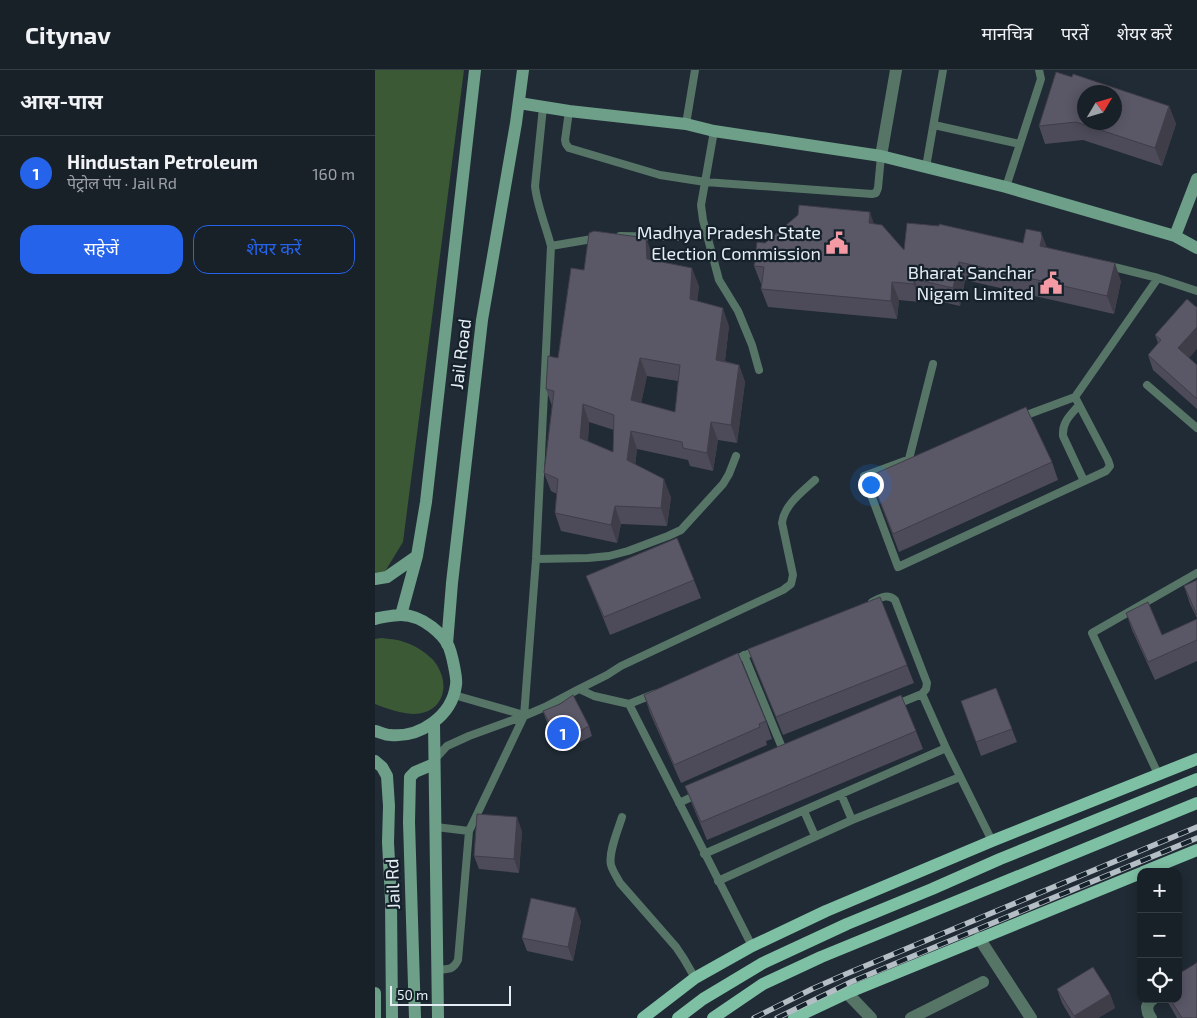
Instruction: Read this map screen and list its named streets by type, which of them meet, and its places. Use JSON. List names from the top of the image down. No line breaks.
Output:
{"streets":{"main road":["Jail Road","Jail Rd"]},"places":{"public building":["Madhya Pradesh State Election Commission","Bharat Sanchar Nigam Limited"]},"scale_bar":"50 m","north":"top right","page":{"header":"Citynav","nav":["मानचित्र","परतें","शेयर करें"],"heading":"आस-पास","list":[{"mark":"1","name":"Hindustan Petroleum","note":"पेट्रोल पंप · Jail Rd","value":"160 m"}],"buttons":["सहेजें","शेयर करें"],"pins":"1","map_buttons":["+","−"],"scale":"50 m"}}
